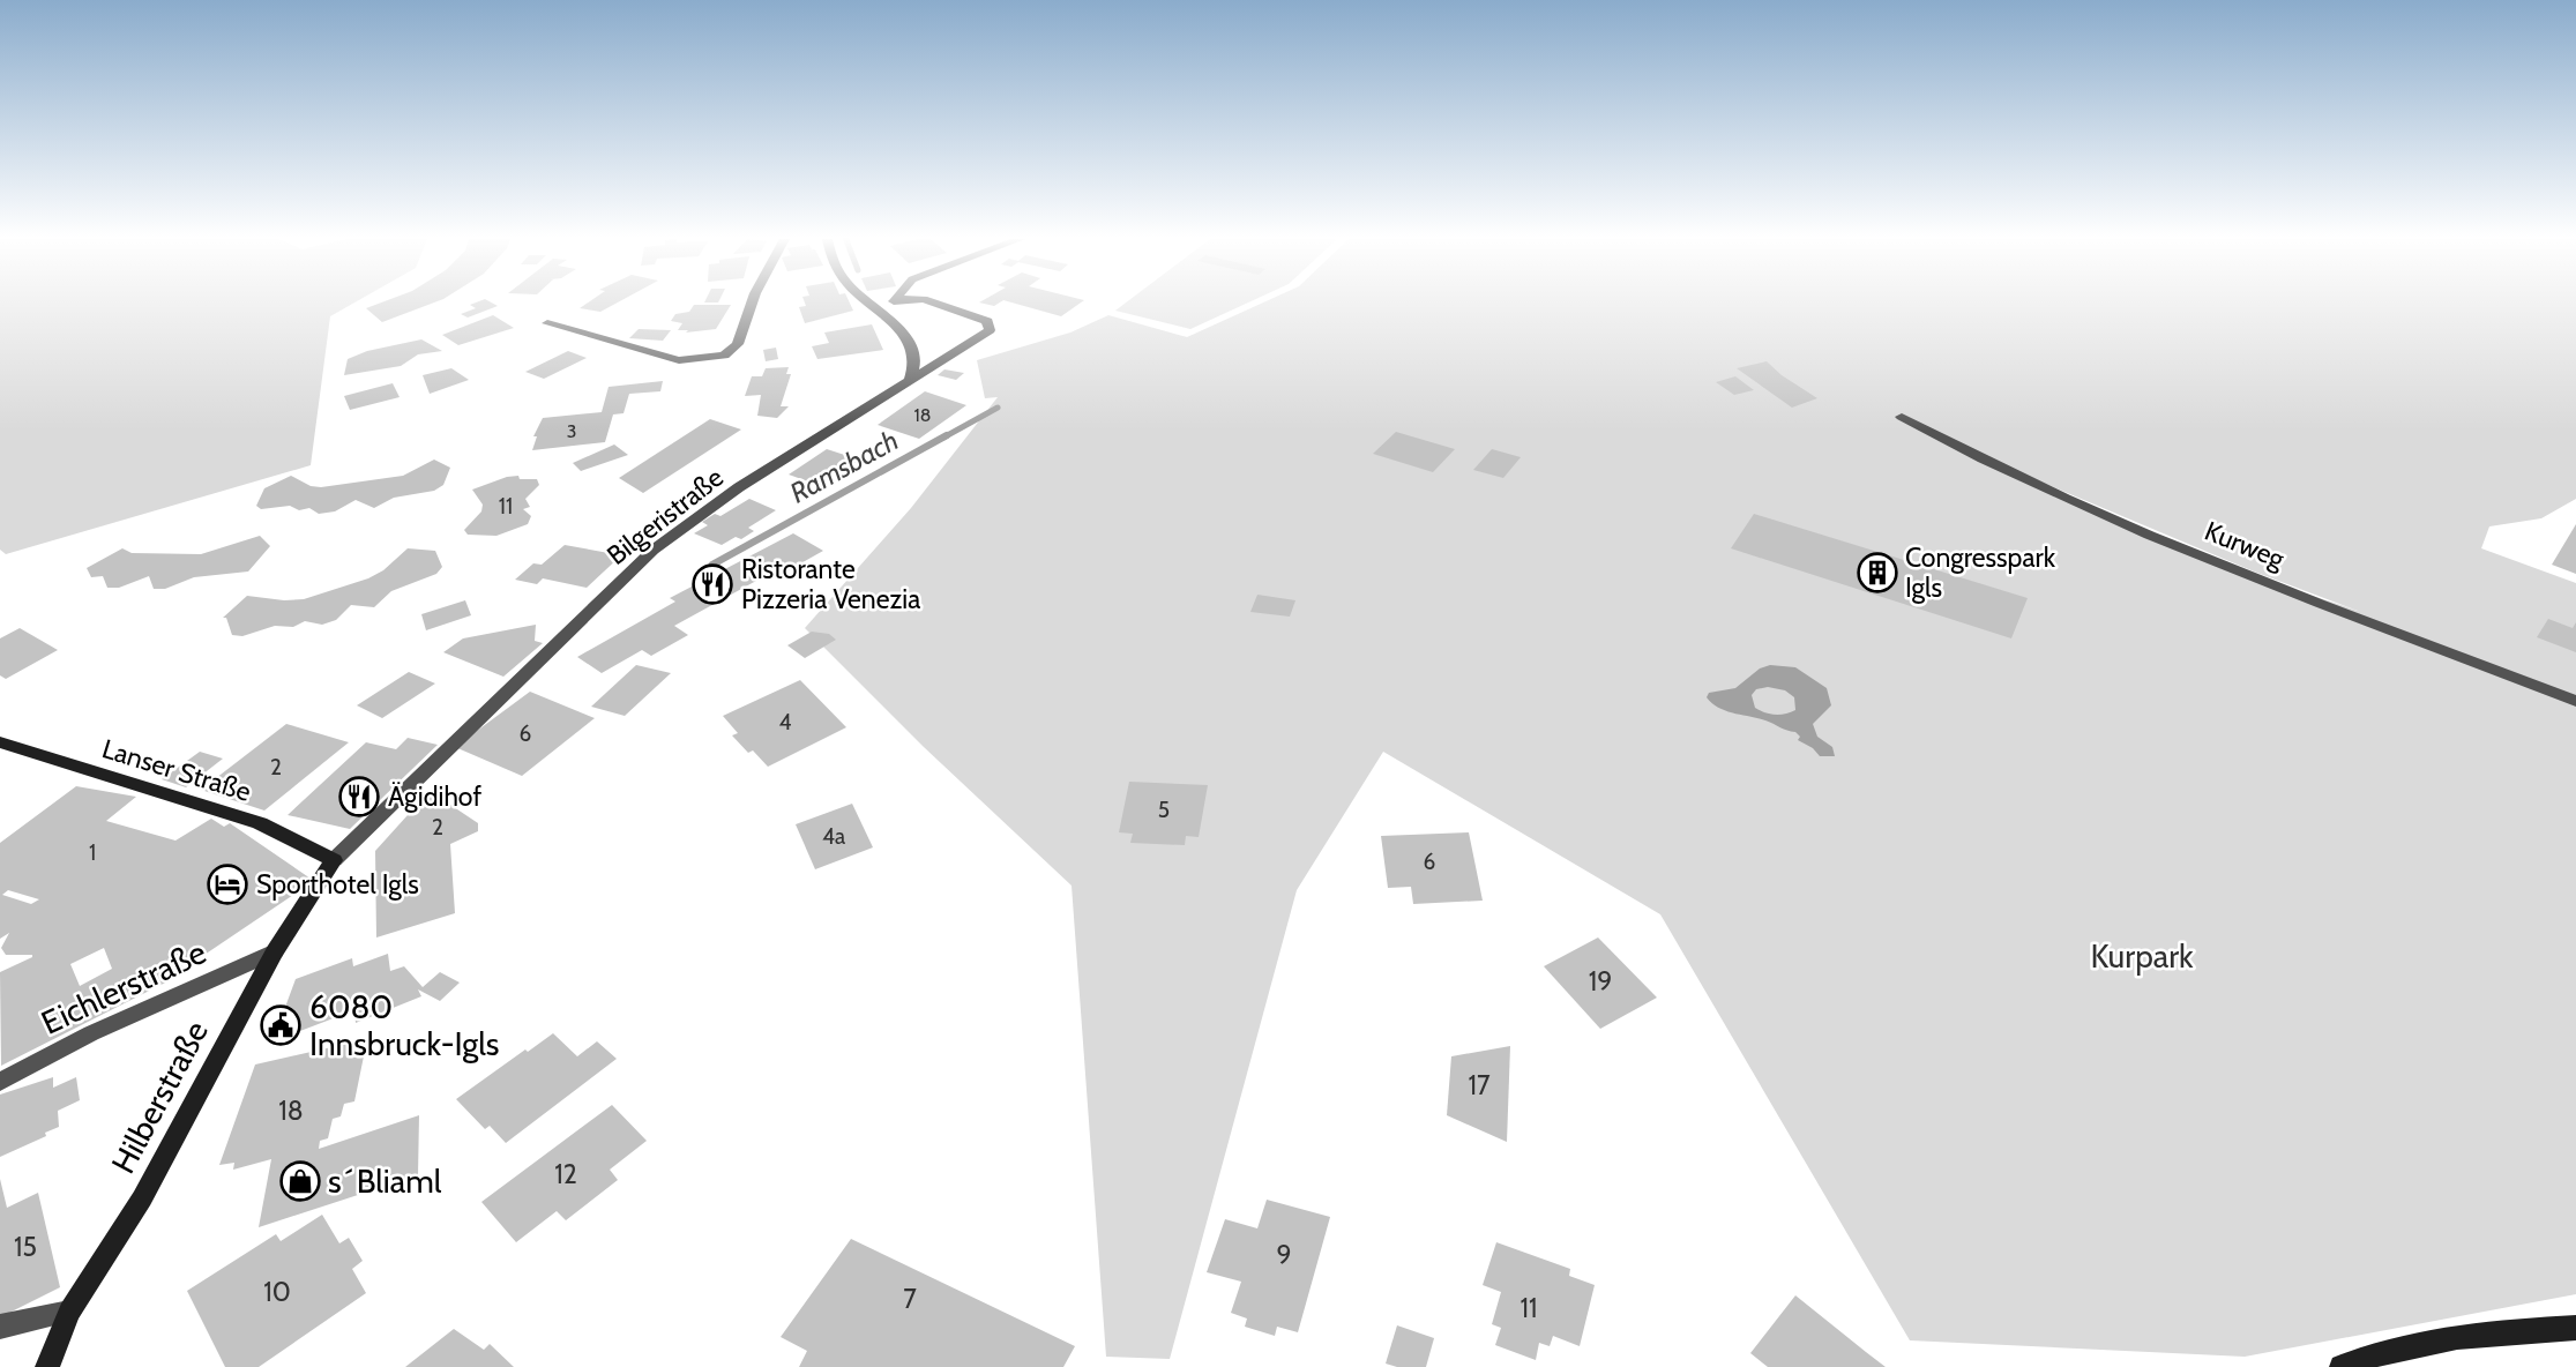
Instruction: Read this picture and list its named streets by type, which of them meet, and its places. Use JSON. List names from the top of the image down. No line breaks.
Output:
{"streets":{"main road":["Lanser Straße","Hilberstraße"],"street":["Bilgeristraße","Kurweg","Eichlerstraße"]},"crossings":[["Bilgeristraße","Lanser Straße"],["Bilgeristraße","Hilberstraße"],["Lanser Straße","Hilberstraße"],["Eichlerstraße","Hilberstraße"]],"water":["Ramsbach"],"parks":["Kurpark"],"places":{"building":["Congresspark Igls"],"restaurant":["Ristorante Pizzeria Venezia","Ägidihof"],"hotel":["Sporthotel Igls"],"public building":["6080 Innsbruck-Igls"],"shop":["s´Bliaml"]},"house_numbers":["18","3","11","4","6","2","5","2","4a","1","6","19","17","18","12","15","9","10","7","11"]}
